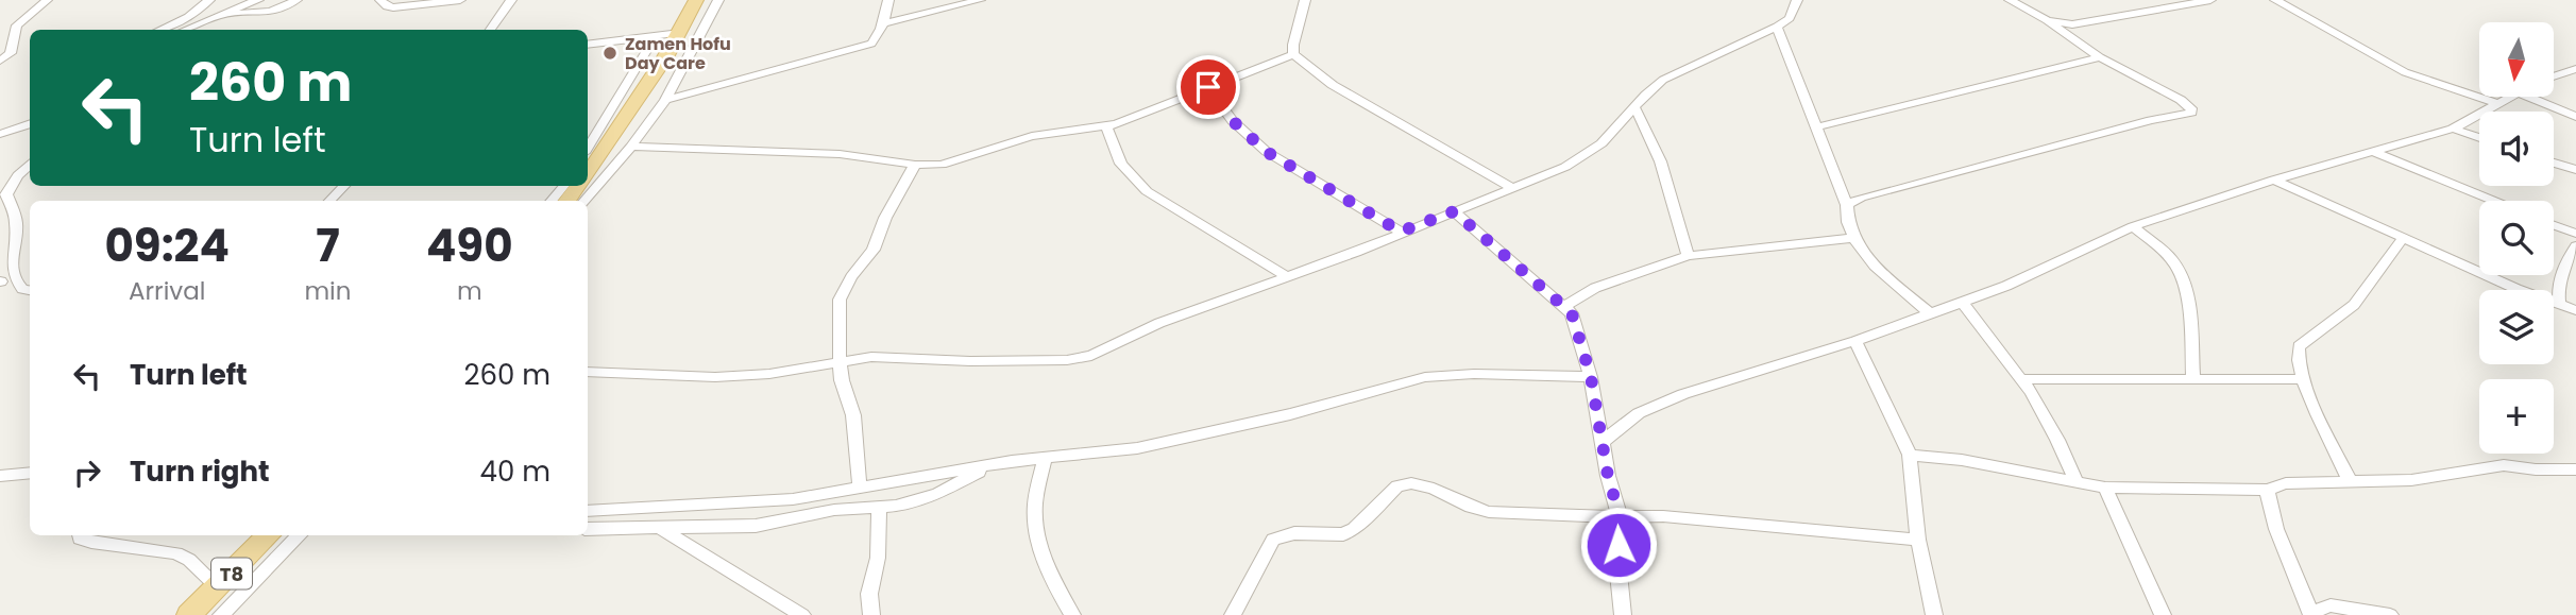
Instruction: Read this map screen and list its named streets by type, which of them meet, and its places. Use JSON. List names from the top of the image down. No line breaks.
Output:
{"streets":{"main road":["T8"]},"places":["Zamen Hofu Day Care"],"north":"bottom","page":{"map_buttons":"+","turn":["260 m","Turn left"],"eta":["09:24","Arrival","7","min","490","m"],"list":[{"name":"Turn left","value":"260 m"},{"name":"Turn right","value":"40 m"}]}}
